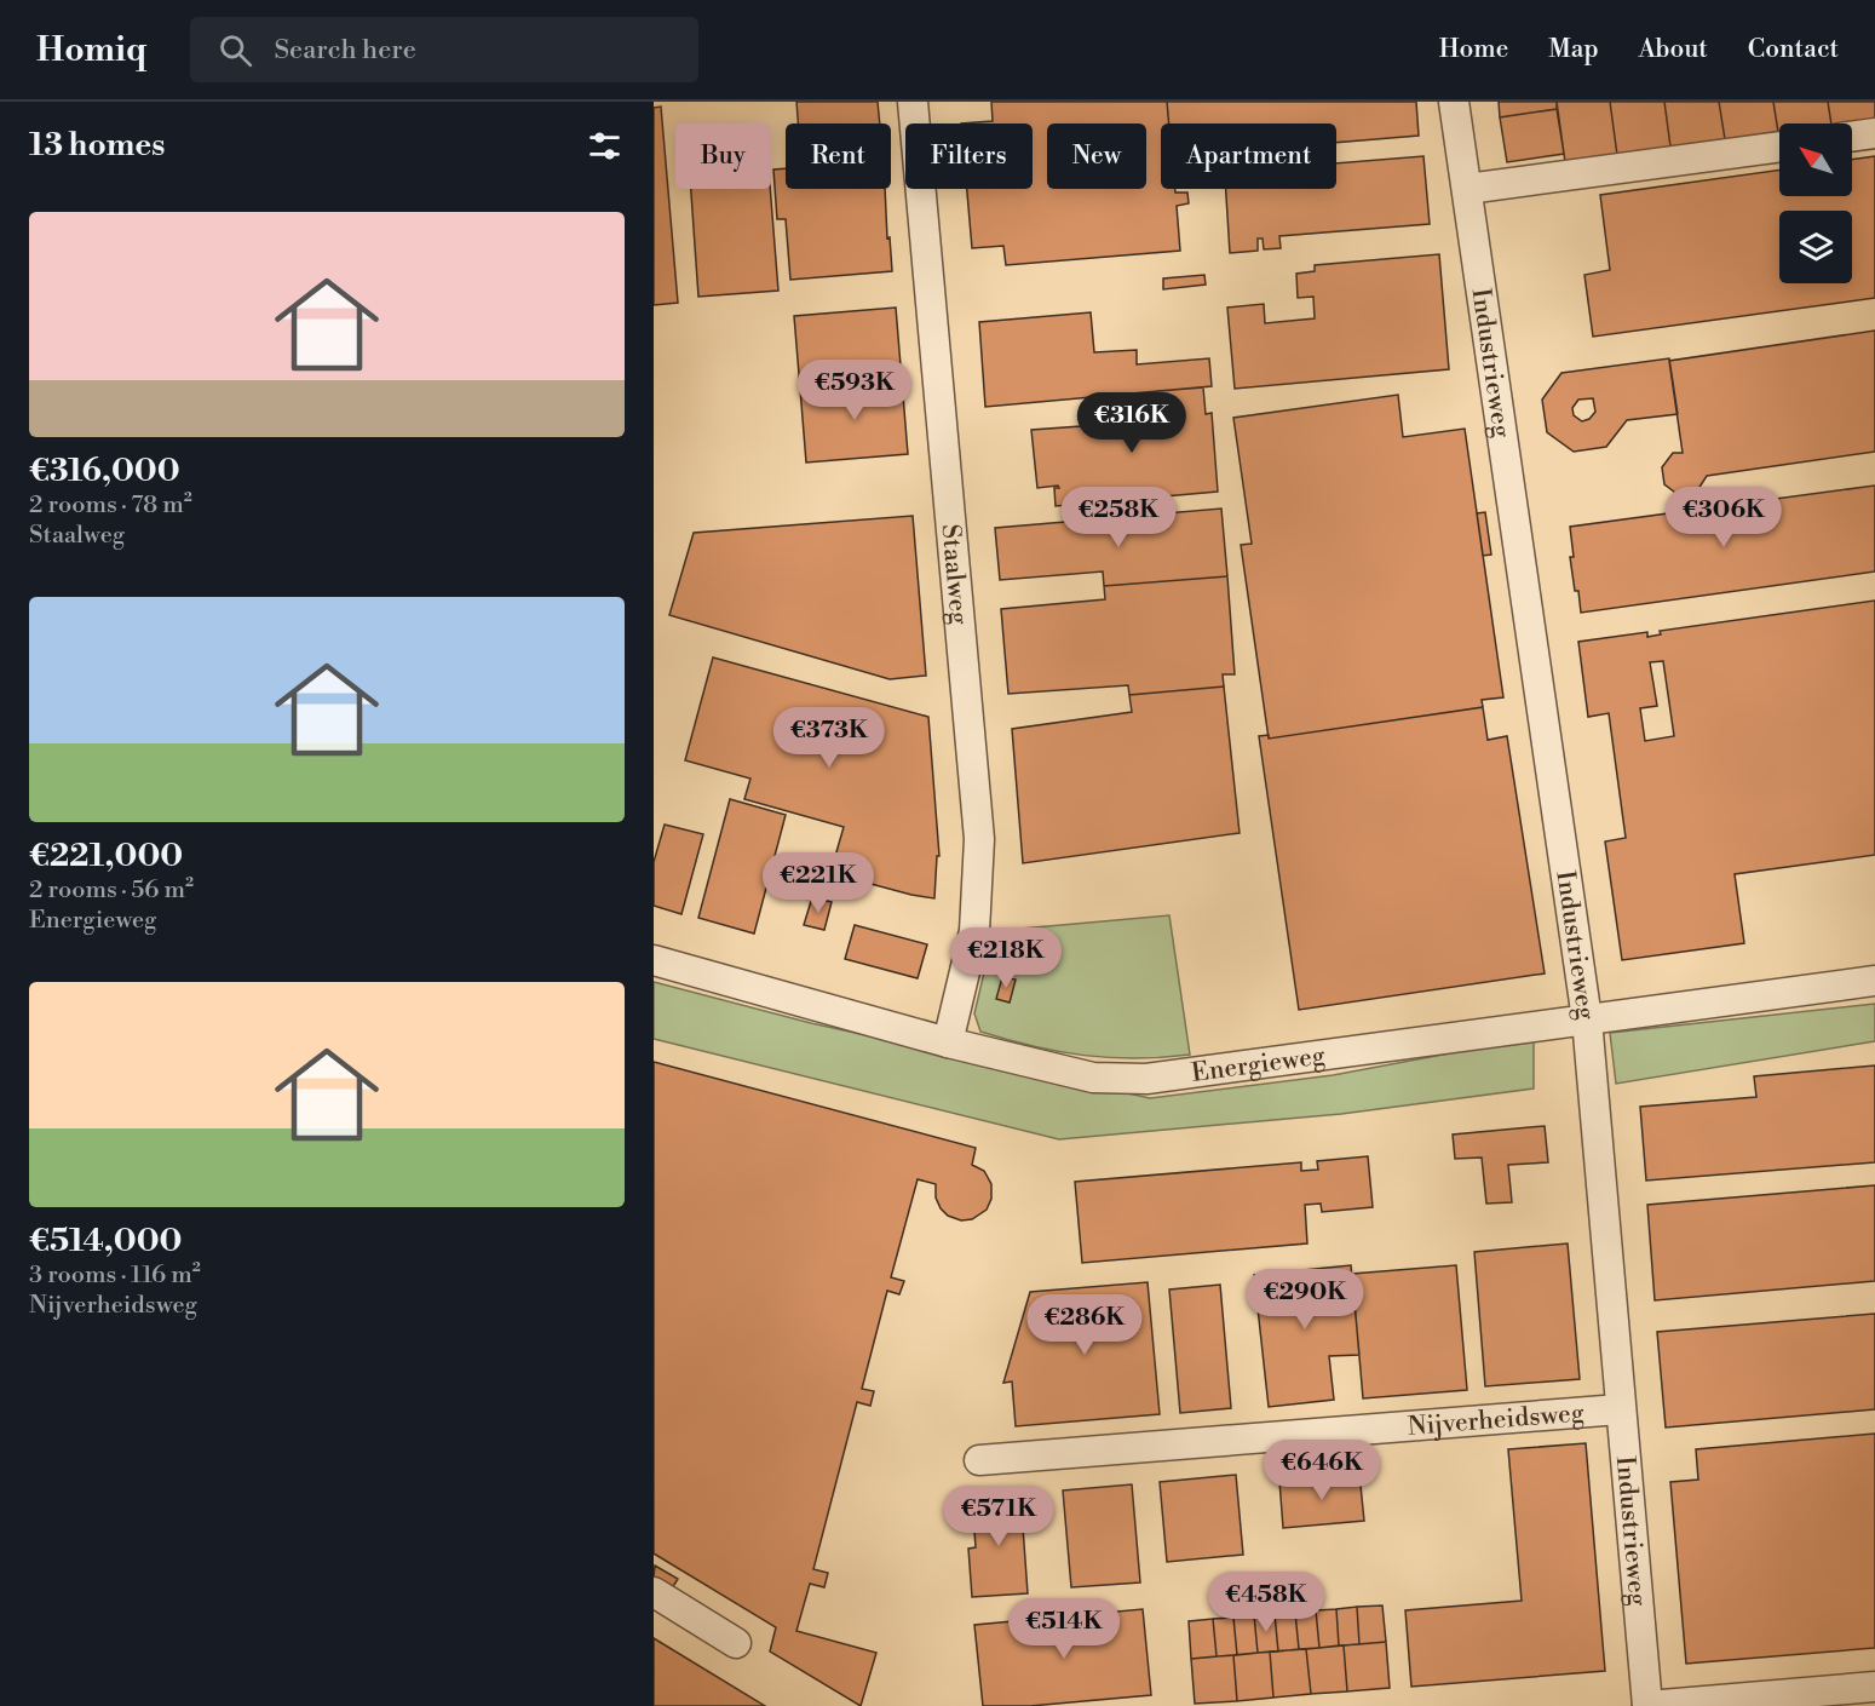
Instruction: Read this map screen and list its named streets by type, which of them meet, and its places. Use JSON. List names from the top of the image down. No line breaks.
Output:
{"streets":{"street":["Industrieweg","Staalweg","Energieweg","Nijverheidsweg"]},"crossings":[["Industrieweg","Energieweg"],["Industrieweg","Nijverheidsweg"],["Staalweg","Energieweg"]],"north":"top left","page":{"header":"Homiq","search":"Search here","nav":["Home","Map","About","Contact"],"heading":"13 homes","chip":["Buy","Rent","Filters","New","Apartment"],"list":[{"name":"€316,000","note":"2 rooms · 78 m² · Staalweg"},{"name":"€221,000","note":"2 rooms · 56 m² · Energieweg"},{"name":"€514,000","note":"3 rooms · 116 m² · Nijverheidsweg"}],"price":["€593K","€316K","€258K","€306K","€373K","€221K","€218K","€290K","€286K","€646K","€571K","€458K","€514K"]}}
